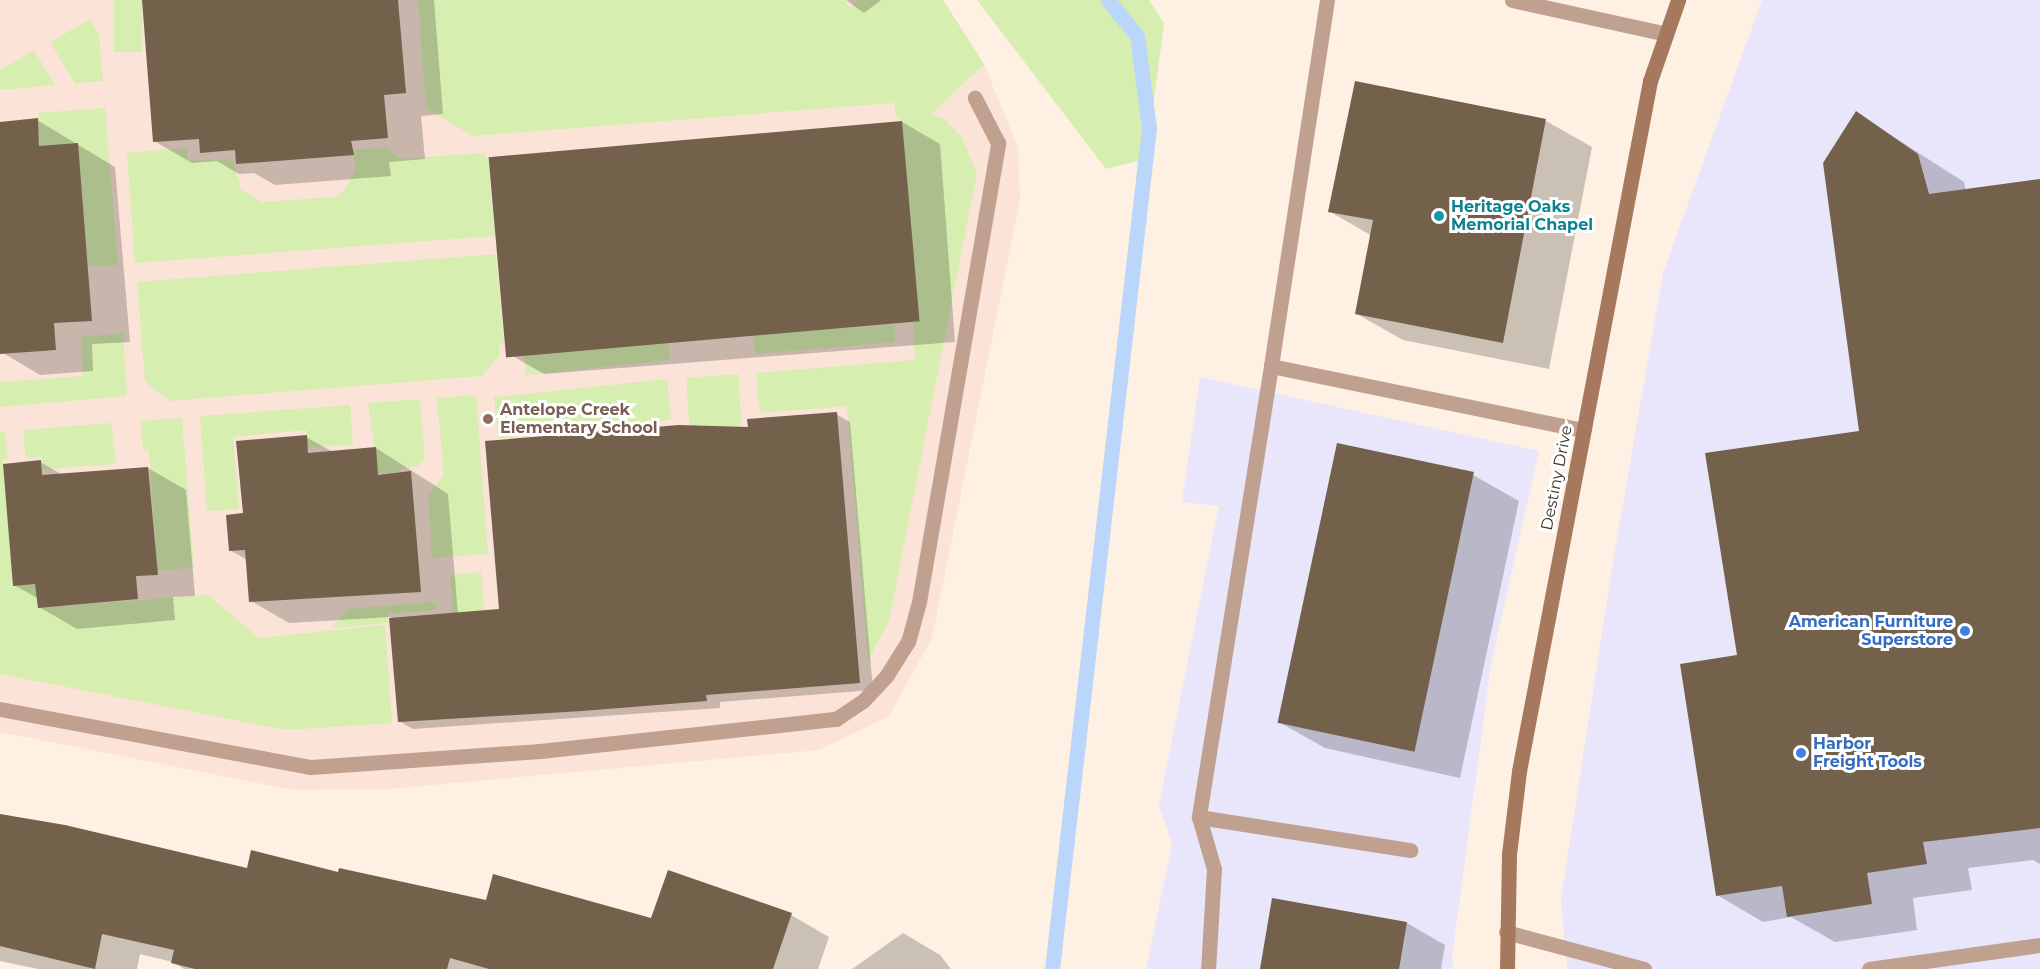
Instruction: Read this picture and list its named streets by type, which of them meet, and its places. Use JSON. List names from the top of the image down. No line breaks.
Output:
{"streets":{"street":["Destiny Drive"]},"places":["Heritage Oaks Memorial Chapel","Antelope Creek Elementary School","American Furniture Superstore","Harbor Freight Tools"]}
